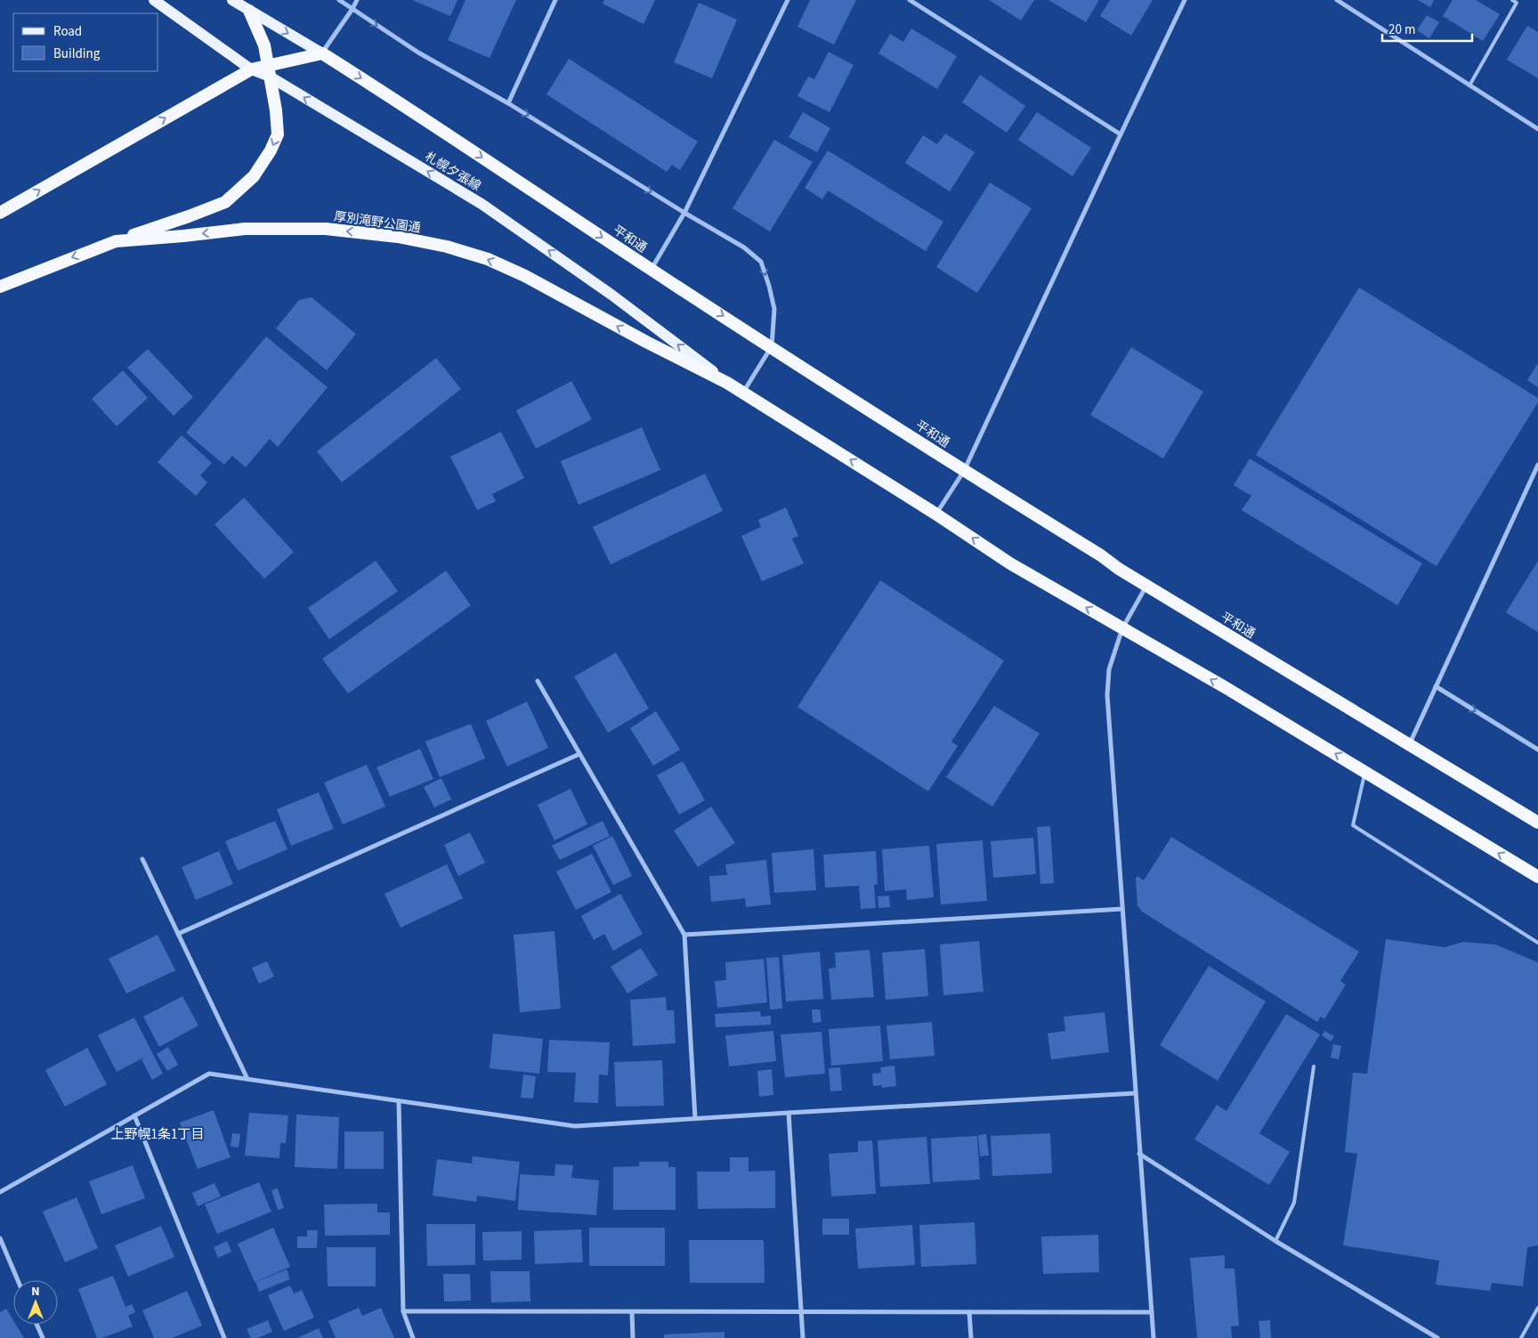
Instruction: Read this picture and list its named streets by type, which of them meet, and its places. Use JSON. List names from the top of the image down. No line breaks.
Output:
{"streets":{"highway":["厚別滝野公園通","平和通"],"main road":["札幌夕張線"]},"crossings":[["札幌夕張線","厚別滝野公園通"]],"one_way":["札幌夕張線","厚別滝野公園通","平和通"],"districts":["上野幌1条1丁目"],"legend":["Road","Building"],"scale_bar":"20 m","north":"top"}
